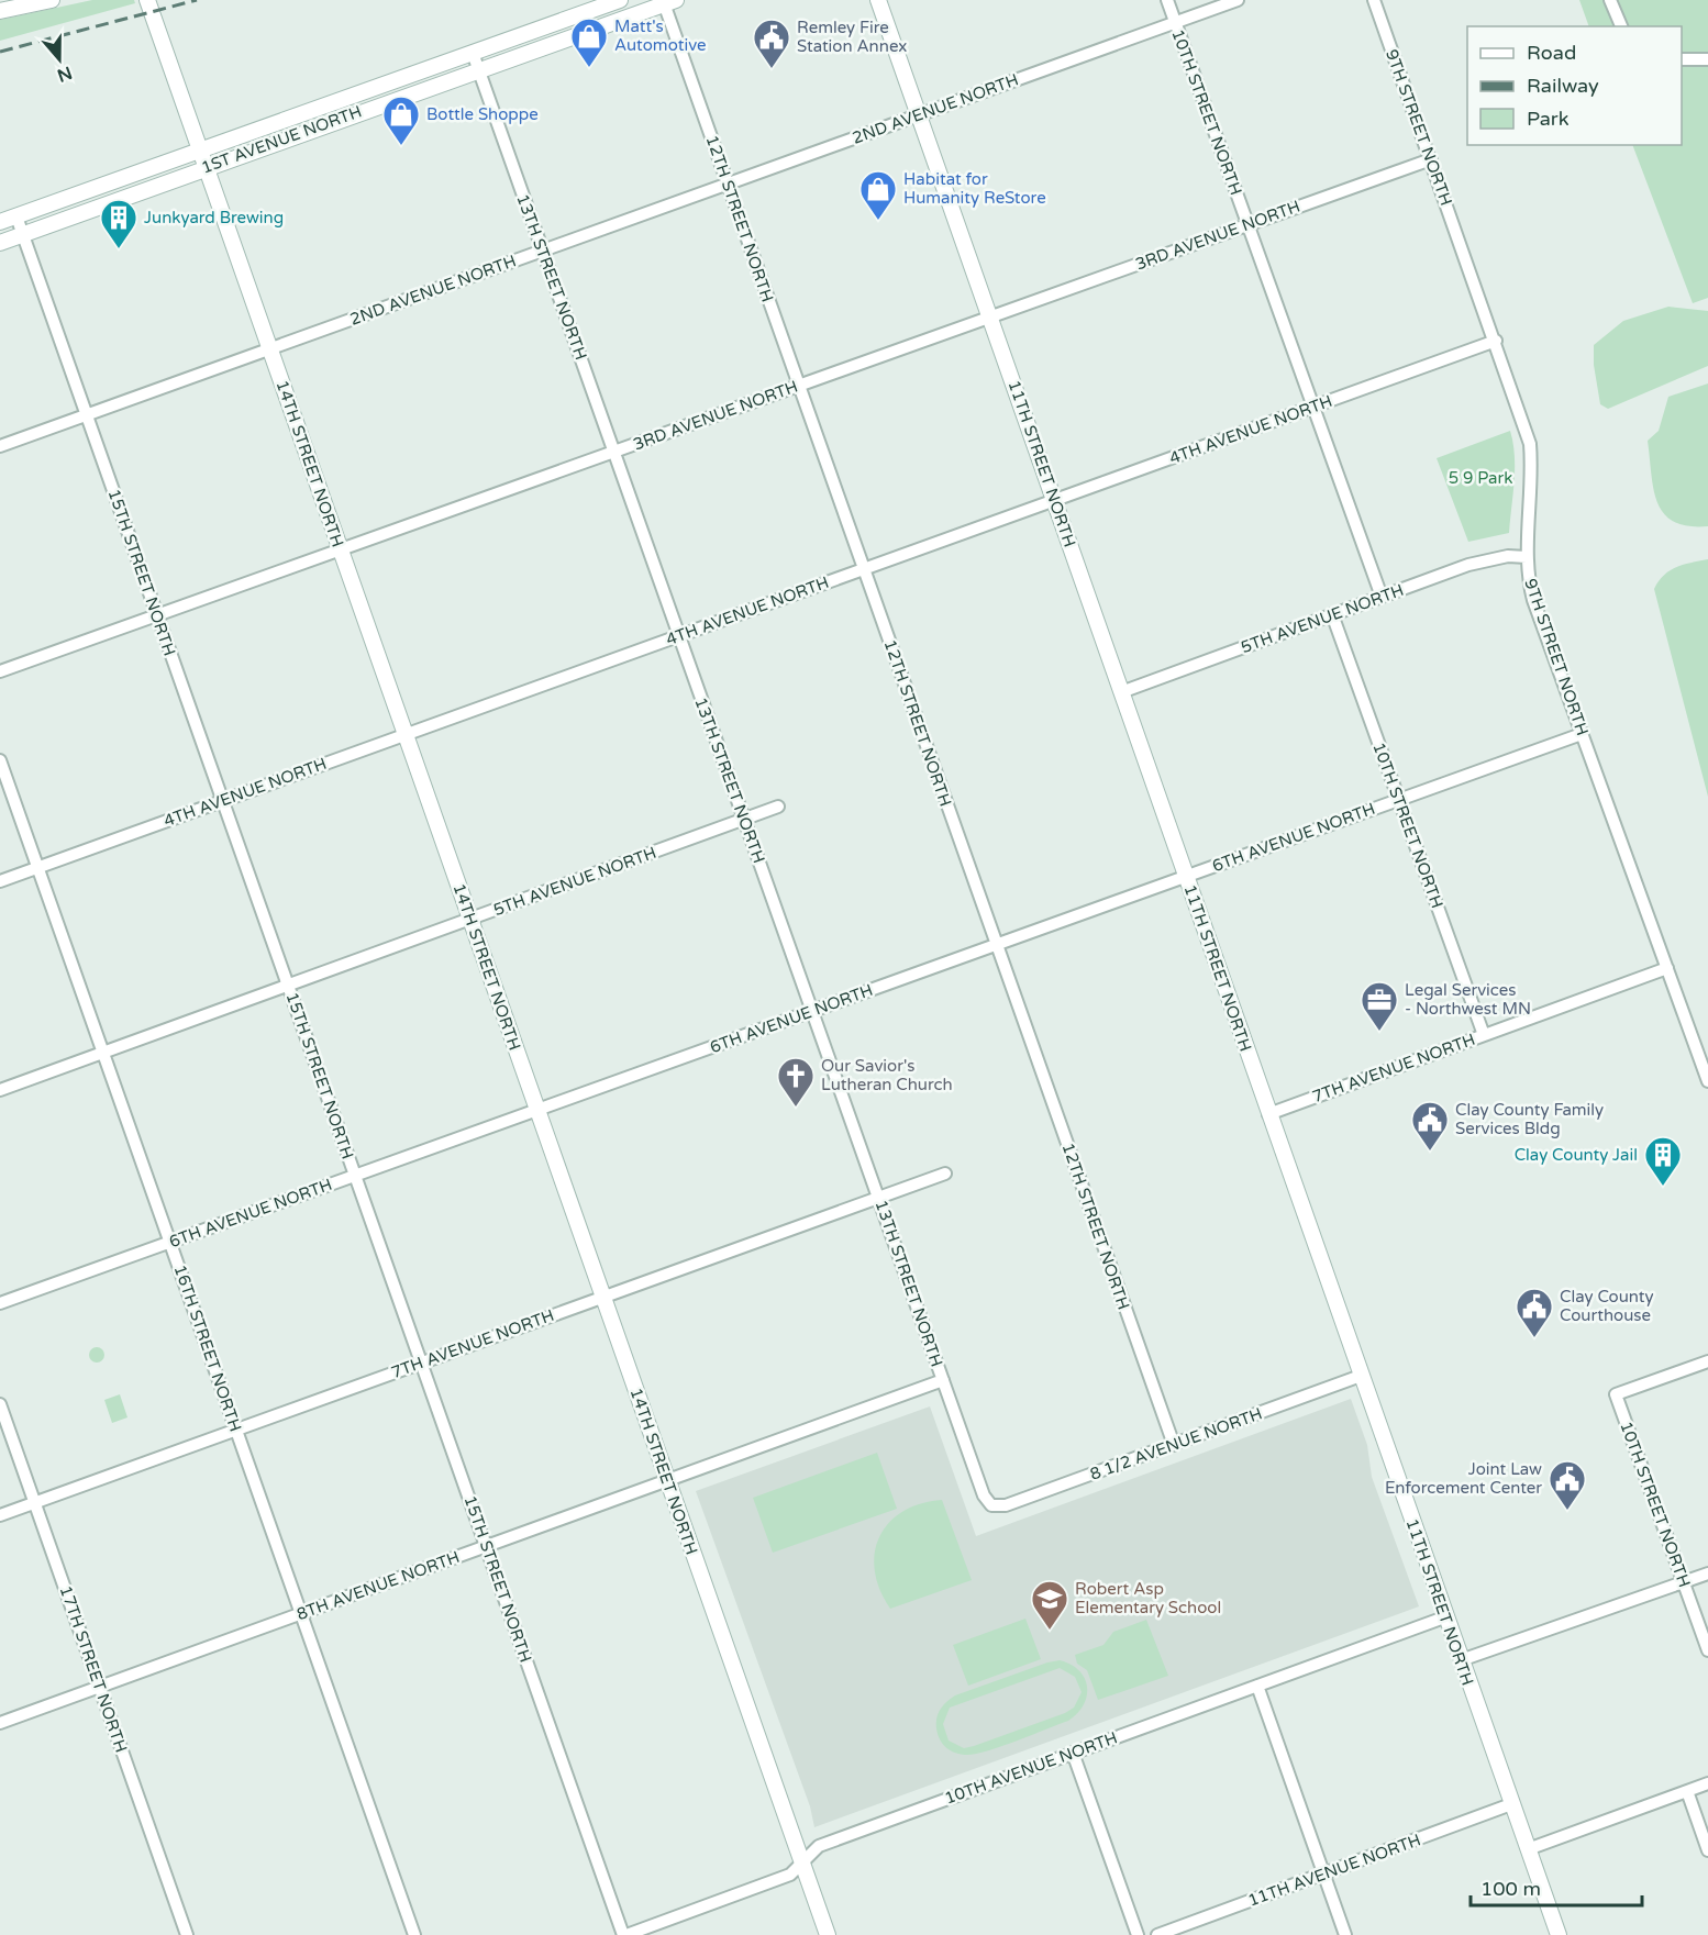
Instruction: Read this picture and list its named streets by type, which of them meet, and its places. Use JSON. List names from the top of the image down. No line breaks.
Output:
{"streets":{"street":["2ND AVENUE NORTH","10TH STREET NORTH","9TH STREET NORTH","1ST AVENUE NORTH","12TH STREET NORTH","3RD AVENUE NORTH","13TH STREET NORTH","4TH AVENUE NORTH","14TH STREET NORTH","11TH STREET NORTH","15TH STREET NORTH","5TH AVENUE NORTH","6TH AVENUE NORTH","7TH AVENUE NORTH","16TH STREET NORTH","8 1/2 AVENUE NORTH","8TH AVENUE NORTH","17TH STREET NORTH","10TH AVENUE NORTH","11TH AVENUE NORTH"]},"crossings":[["2ND AVENUE NORTH","10TH STREET NORTH"],["2ND AVENUE NORTH","12TH STREET NORTH"],["2ND AVENUE NORTH","13TH STREET NORTH"],["2ND AVENUE NORTH","14TH STREET NORTH"],["2ND AVENUE NORTH","11TH STREET NORTH"],["2ND AVENUE NORTH","15TH STREET NORTH"],["10TH STREET NORTH","3RD AVENUE NORTH"],["10TH STREET NORTH","4TH AVENUE NORTH"],["10TH STREET NORTH","5TH AVENUE NORTH"],["10TH STREET NORTH","6TH AVENUE NORTH"],["10TH STREET NORTH","7TH AVENUE NORTH"],["9TH STREET NORTH","3RD AVENUE NORTH"],["9TH STREET NORTH","4TH AVENUE NORTH"],["9TH STREET NORTH","5TH AVENUE NORTH"],["9TH STREET NORTH","6TH AVENUE NORTH"],["9TH STREET NORTH","7TH AVENUE NORTH"],["1ST AVENUE NORTH","12TH STREET NORTH"],["1ST AVENUE NORTH","13TH STREET NORTH"],["1ST AVENUE NORTH","14TH STREET NORTH"],["1ST AVENUE NORTH","15TH STREET NORTH"],["12TH STREET NORTH","3RD AVENUE NORTH"],["12TH STREET NORTH","4TH AVENUE NORTH"],["12TH STREET NORTH","6TH AVENUE NORTH"],["12TH STREET NORTH","8 1/2 AVENUE NORTH"],["3RD AVENUE NORTH","13TH STREET NORTH"],["3RD AVENUE NORTH","14TH STREET NORTH"],["3RD AVENUE NORTH","11TH STREET NORTH"],["3RD AVENUE NORTH","15TH STREET NORTH"],["13TH STREET NORTH","4TH AVENUE NORTH"],["13TH STREET NORTH","5TH AVENUE NORTH"],["13TH STREET NORTH","6TH AVENUE NORTH"],["13TH STREET NORTH","7TH AVENUE NORTH"],["13TH STREET NORTH","8 1/2 AVENUE NORTH"],["13TH STREET NORTH","8TH AVENUE NORTH"],["4TH AVENUE NORTH","14TH STREET NORTH"],["4TH AVENUE NORTH","11TH STREET NORTH"],["4TH AVENUE NORTH","15TH STREET NORTH"],["4TH AVENUE NORTH","16TH STREET NORTH"],["14TH STREET NORTH","5TH AVENUE NORTH"],["14TH STREET NORTH","6TH AVENUE NORTH"],["14TH STREET NORTH","7TH AVENUE NORTH"],["14TH STREET NORTH","8TH AVENUE NORTH"],["14TH STREET NORTH","10TH AVENUE NORTH"],["11TH STREET NORTH","5TH AVENUE NORTH"],["11TH STREET NORTH","6TH AVENUE NORTH"],["11TH STREET NORTH","7TH AVENUE NORTH"],["11TH STREET NORTH","8 1/2 AVENUE NORTH"],["11TH STREET NORTH","10TH AVENUE NORTH"],["11TH STREET NORTH","11TH AVENUE NORTH"],["15TH STREET NORTH","5TH AVENUE NORTH"],["15TH STREET NORTH","6TH AVENUE NORTH"],["15TH STREET NORTH","7TH AVENUE NORTH"],["15TH STREET NORTH","8TH AVENUE NORTH"],["15TH STREET NORTH","10TH AVENUE NORTH"],["5TH AVENUE NORTH","16TH STREET NORTH"],["6TH AVENUE NORTH","16TH STREET NORTH"],["7TH AVENUE NORTH","16TH STREET NORTH"],["7TH AVENUE NORTH","17TH STREET NORTH"],["16TH STREET NORTH","8TH AVENUE NORTH"],["8TH AVENUE NORTH","17TH STREET NORTH"]],"parks":["5 9 Park"],"places":{"shop":["Matt's Automotive","Bottle Shoppe","Habitat for Humanity ReStore"],"public building":["Remley Fire Station Annex","Clay County Family Services Bldg","Clay County Courthouse","Joint Law Enforcement Center"],"building":["Junkyard Brewing","Clay County Jail"],"office":["Legal Services - Northwest MN"],"church":["Our Savior's Lutheran Church"],"school or university":["Robert Asp Elementary School"]},"legend":["Road","Railway","Park"],"scale_bar":"100 m","north":"bottom"}
